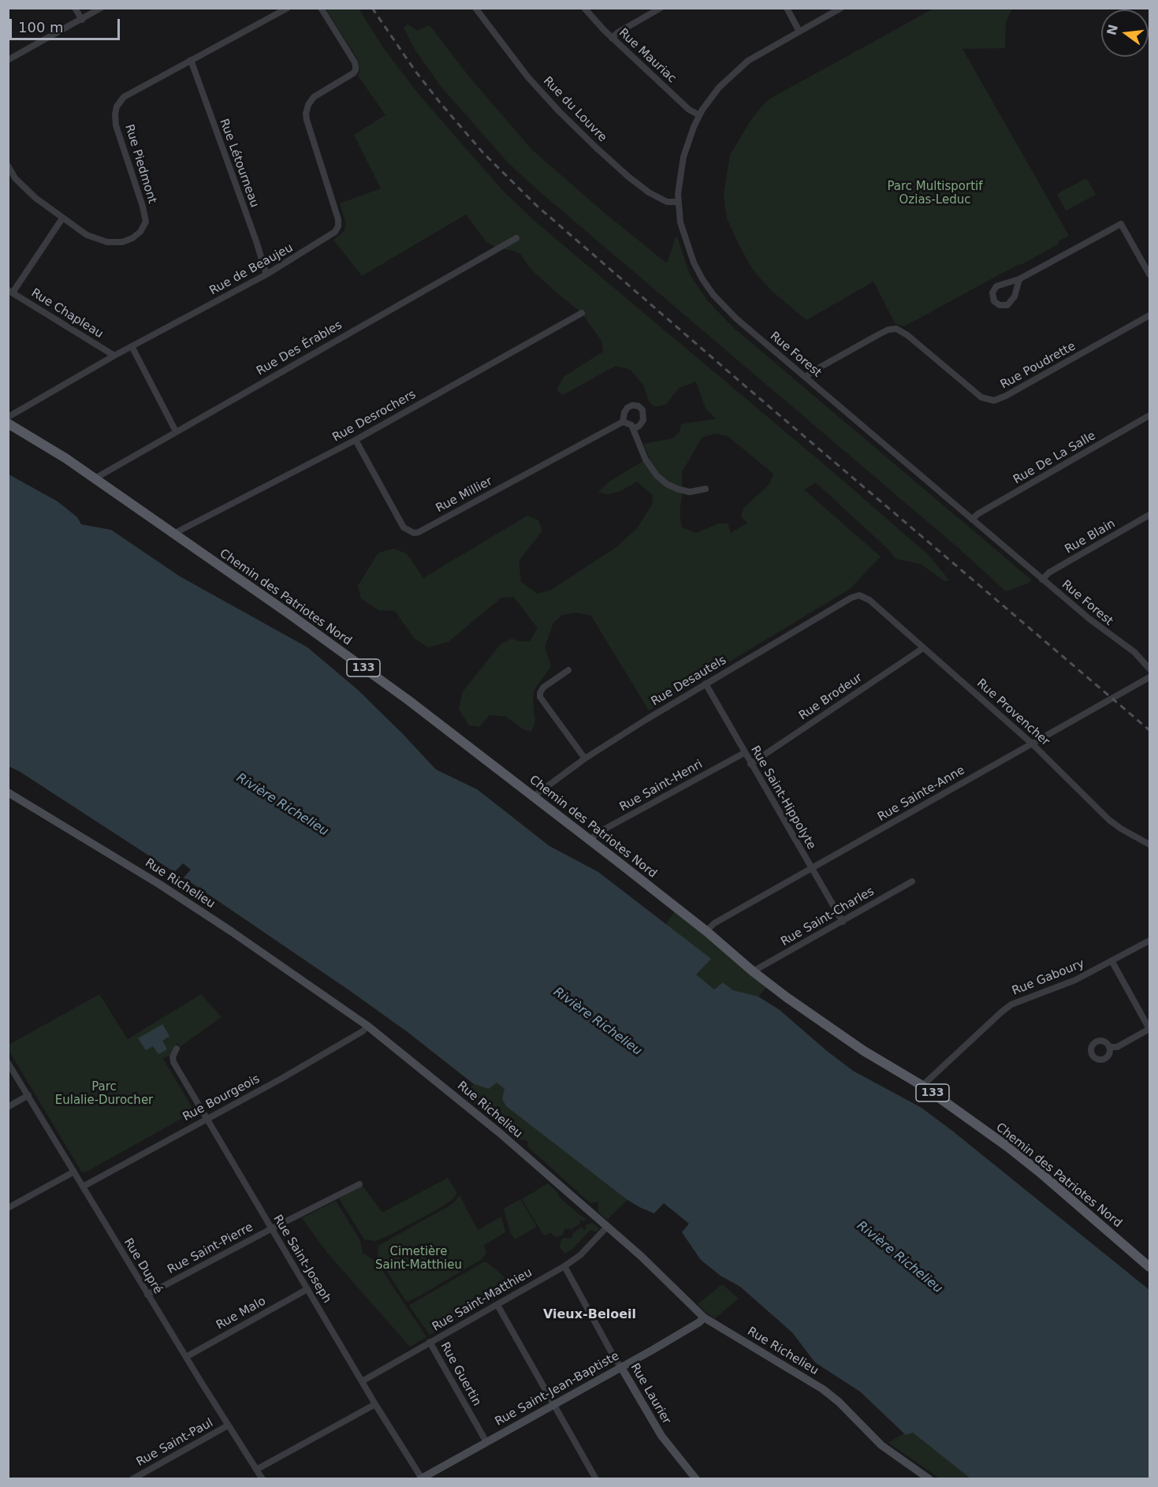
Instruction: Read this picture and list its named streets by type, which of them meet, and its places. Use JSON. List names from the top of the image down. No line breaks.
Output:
{"streets":{"main road":["Chemin des Patriotes Nord","133","Rue Richelieu","Rue Saint-Jean-Baptiste","Rue Laurier"],"street":["Rue Mauriac","Rue du Louvre","Rue Létourneau","Rue Piedmont","Rue de Beaujeu","Rue Chapleau","Rue Des Érables","Rue Forest","Rue Poudrette","Rue Desrochers","Rue De La Salle","Rue Millier","Rue Blain","Rue Desautels","Rue Brodeur","Rue Provencher","Rue Saint-Henri","Rue Sainte-Anne","Rue Saint-Hippolyte","Rue Saint-Charles","Rue Gaboury","Rue Bourgeois","Rue Saint-Pierre","Rue Saint-Joseph","Rue Dupré","Rue Saint-Matthieu","Rue Malo","Rue Guertin","Rue Saint-Paul"]},"crossings":[["Rue Mauriac","Rue Forest"],["Rue du Louvre","Rue Forest"],["Rue Létourneau","Rue Piedmont"],["Rue Létourneau","Rue de Beaujeu"],["Rue de Beaujeu","Rue Chapleau"],["Rue Des Érables","Chemin des Patriotes Nord"],["Rue Forest","Rue Poudrette"],["Rue Forest","Rue De La Salle"],["Rue Forest","Rue Blain"],["Rue Desrochers","Rue Millier"],["Rue Desrochers","Chemin des Patriotes Nord"],["Chemin des Patriotes Nord","Rue Desautels"],["Chemin des Patriotes Nord","Rue Saint-Henri"],["Chemin des Patriotes Nord","Rue Sainte-Anne"],["Chemin des Patriotes Nord","Rue Saint-Charles"],["Chemin des Patriotes Nord","Rue Gaboury"],["Rue Desautels","Rue Provencher"],["Rue Desautels","Rue Saint-Hippolyte"],["Rue Brodeur","Rue Provencher"],["Rue Brodeur","Rue Saint-Hippolyte"],["Rue Provencher","Rue Sainte-Anne"],["Rue Saint-Henri","Rue Saint-Hippolyte"],["Rue Sainte-Anne","Rue Saint-Hippolyte"],["Rue Saint-Hippolyte","Rue Saint-Charles"],["Rue Richelieu","Rue Bourgeois"],["Rue Richelieu","Rue Saint-Matthieu"],["Rue Richelieu","Rue Saint-Jean-Baptiste"],["Rue Bourgeois","Rue Saint-Joseph"],["Rue Bourgeois","Rue Dupré"],["Rue Saint-Pierre","Rue Saint-Joseph"],["Rue Saint-Pierre","Rue Dupré"],["Rue Saint-Joseph","Rue Saint-Matthieu"],["Rue Saint-Joseph","Rue Malo"],["Rue Saint-Joseph","Rue Saint-Jean-Baptiste"],["Rue Dupré","Rue Malo"],["Rue Dupré","Rue Saint-Paul"],["Rue Saint-Matthieu","Rue Guertin"],["Rue Saint-Matthieu","Rue Laurier"],["Rue Guertin","Rue Saint-Jean-Baptiste"],["Rue Saint-Jean-Baptiste","Rue Laurier"]],"districts":["Vieux-Beloeil"],"water":["Rivière Richelieu"],"parks":["Parc Multisportif Ozias-Leduc","Parc Eulalie-Durocher","Cimetière Saint-Matthieu"],"scale_bar":"100 m","north":"left"}
